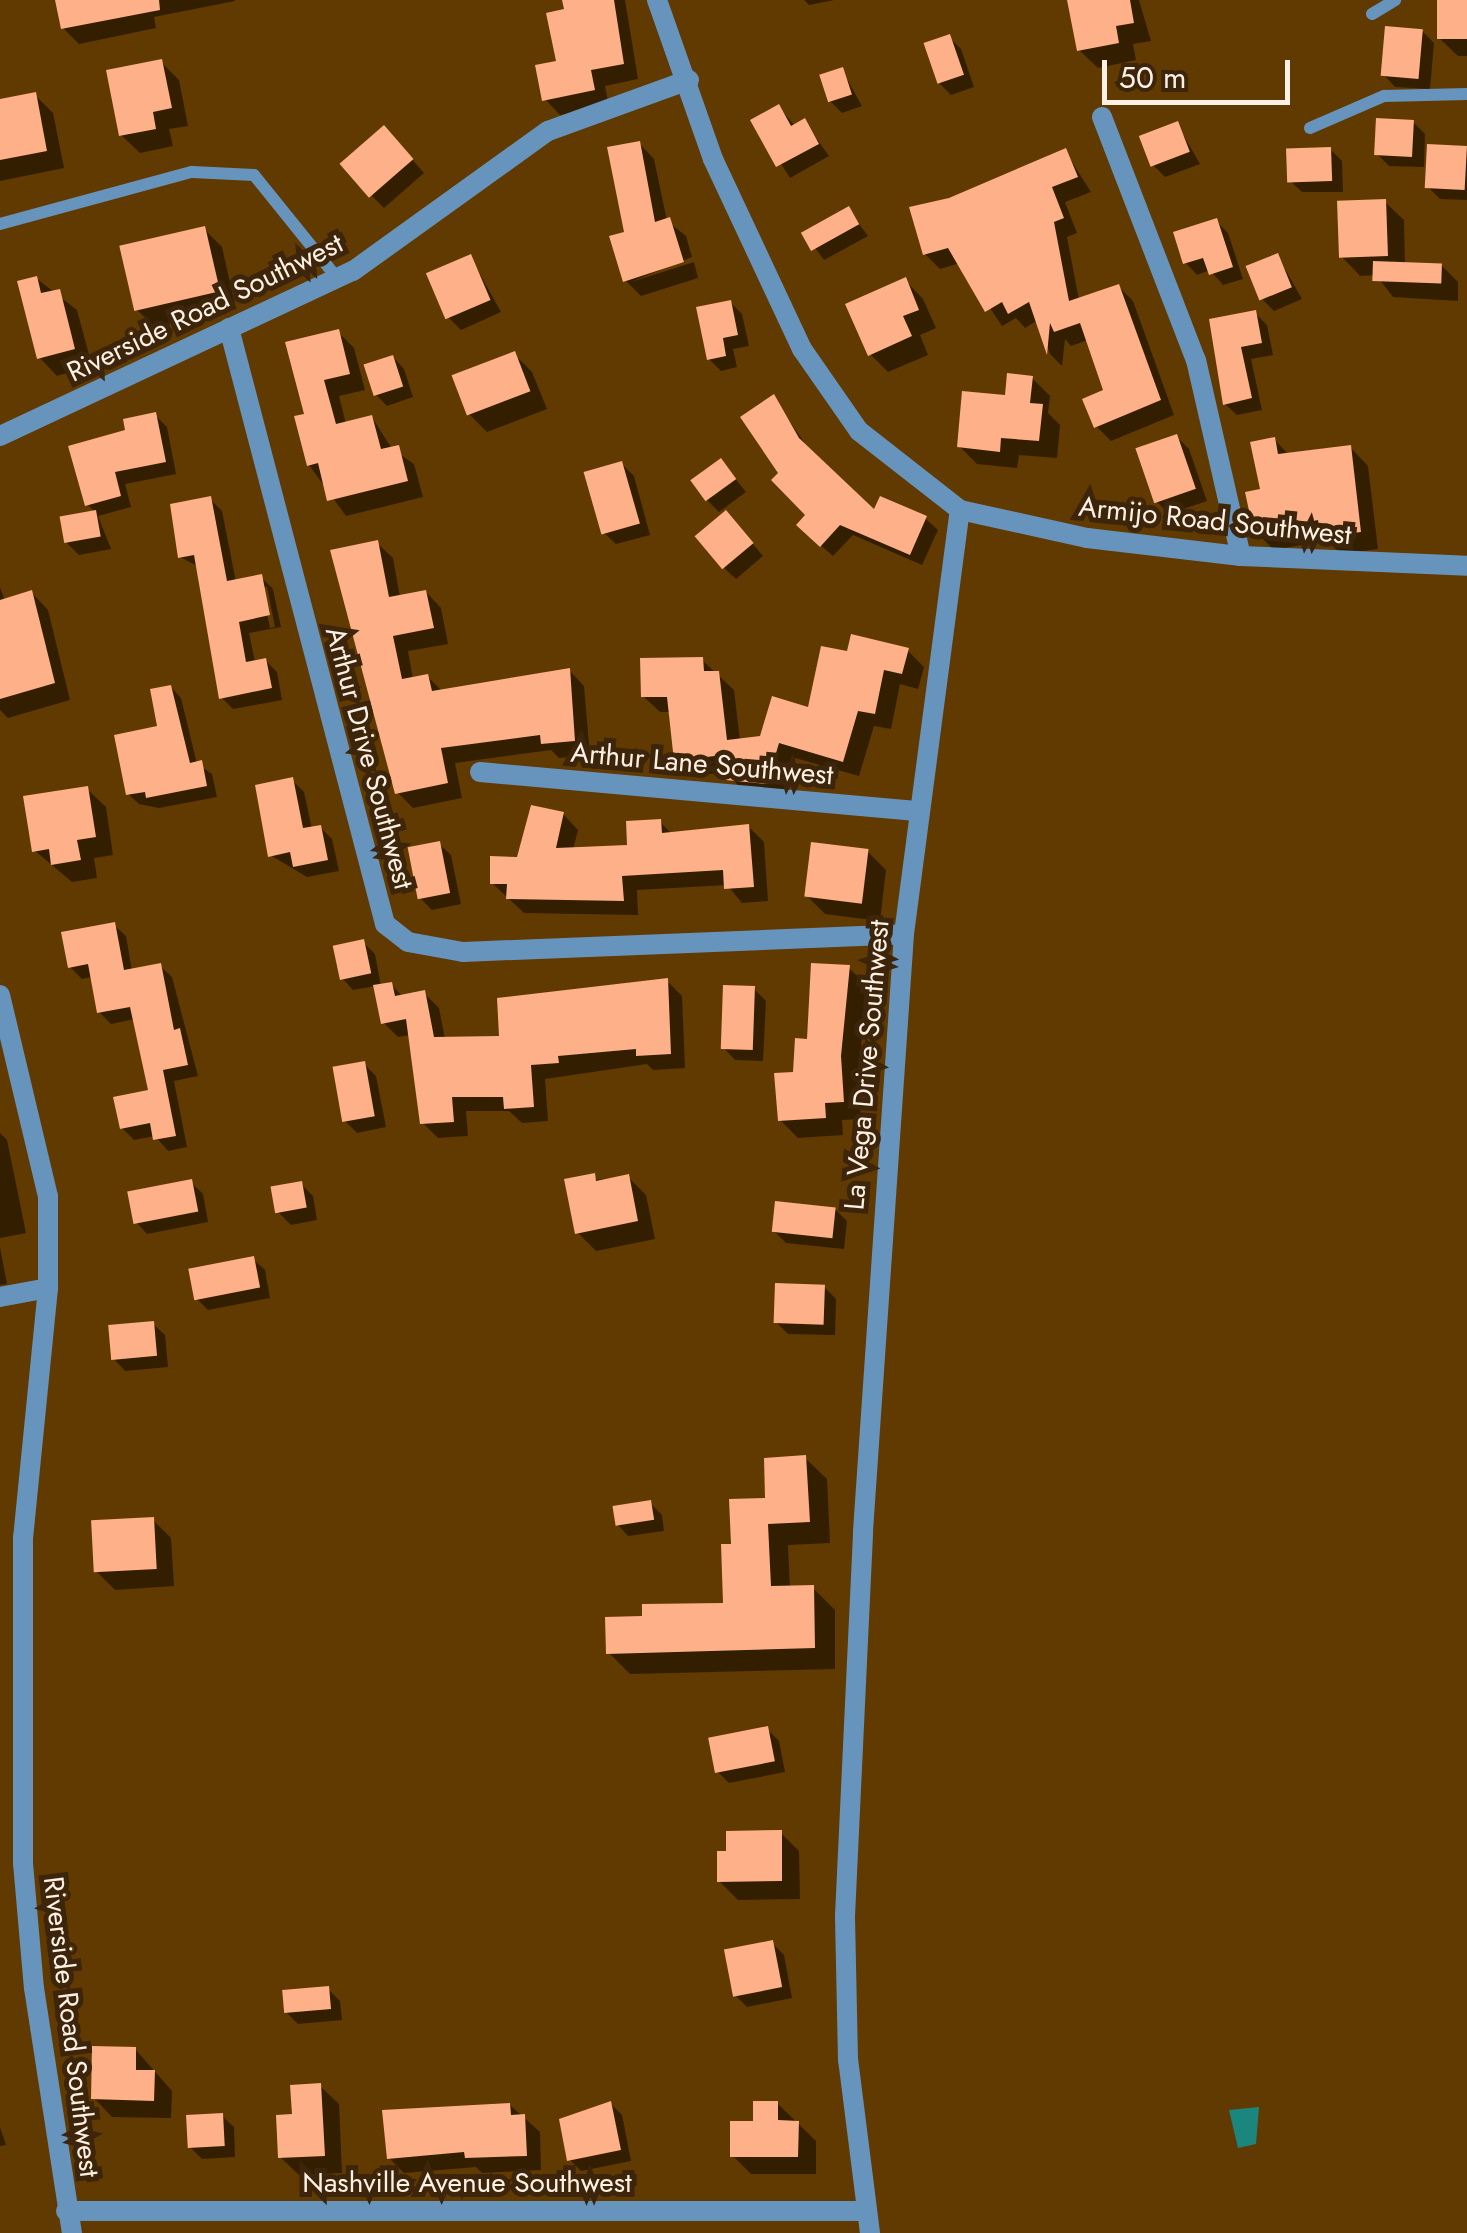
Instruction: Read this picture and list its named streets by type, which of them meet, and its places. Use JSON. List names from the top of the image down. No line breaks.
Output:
{"streets":{"street":["Riverside Road Southwest","Armijo Road Southwest","Arthur Drive Southwest","Arthur Lane Southwest","La Vega Drive Southwest","Nashville Avenue Southwest"]},"crossings":[["Riverside Road Southwest","Arthur Drive Southwest"],["Riverside Road Southwest","Nashville Avenue Southwest"],["Armijo Road Southwest","La Vega Drive Southwest"],["Arthur Drive Southwest","La Vega Drive Southwest"],["Arthur Lane Southwest","La Vega Drive Southwest"],["La Vega Drive Southwest","Nashville Avenue Southwest"]],"scale_bar":"50 m"}
